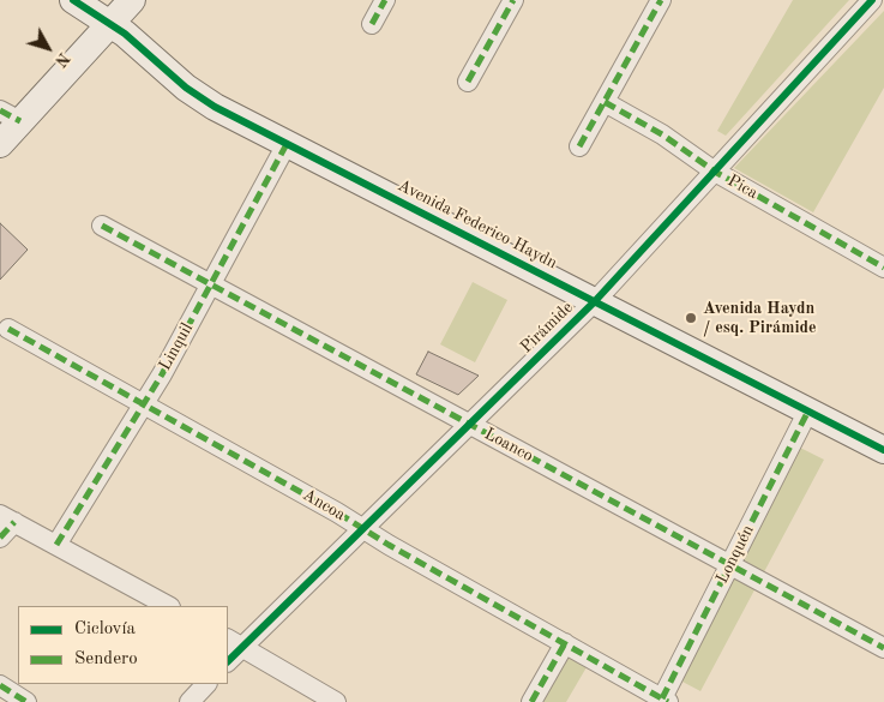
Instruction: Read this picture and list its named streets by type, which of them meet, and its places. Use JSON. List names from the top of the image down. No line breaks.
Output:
{"streets":{"street":["Pica","Avenida Federico Haydn","Pirámide","Linquil","Loanco","Ancoa","Lonquén"]},"crossings":[["Pica","Pirámide"],["Avenida Federico Haydn","Pirámide"],["Avenida Federico Haydn","Linquil"],["Avenida Federico Haydn","Lonquén"],["Pirámide","Loanco"],["Pirámide","Ancoa"],["Linquil","Loanco"],["Linquil","Ancoa"],["Loanco","Lonquén"],["Ancoa","Lonquén"]],"places":["Avenida Haydn / esq. Pirámide"],"legend":["Ciclovía","Sendero"],"north":"bottom right"}
